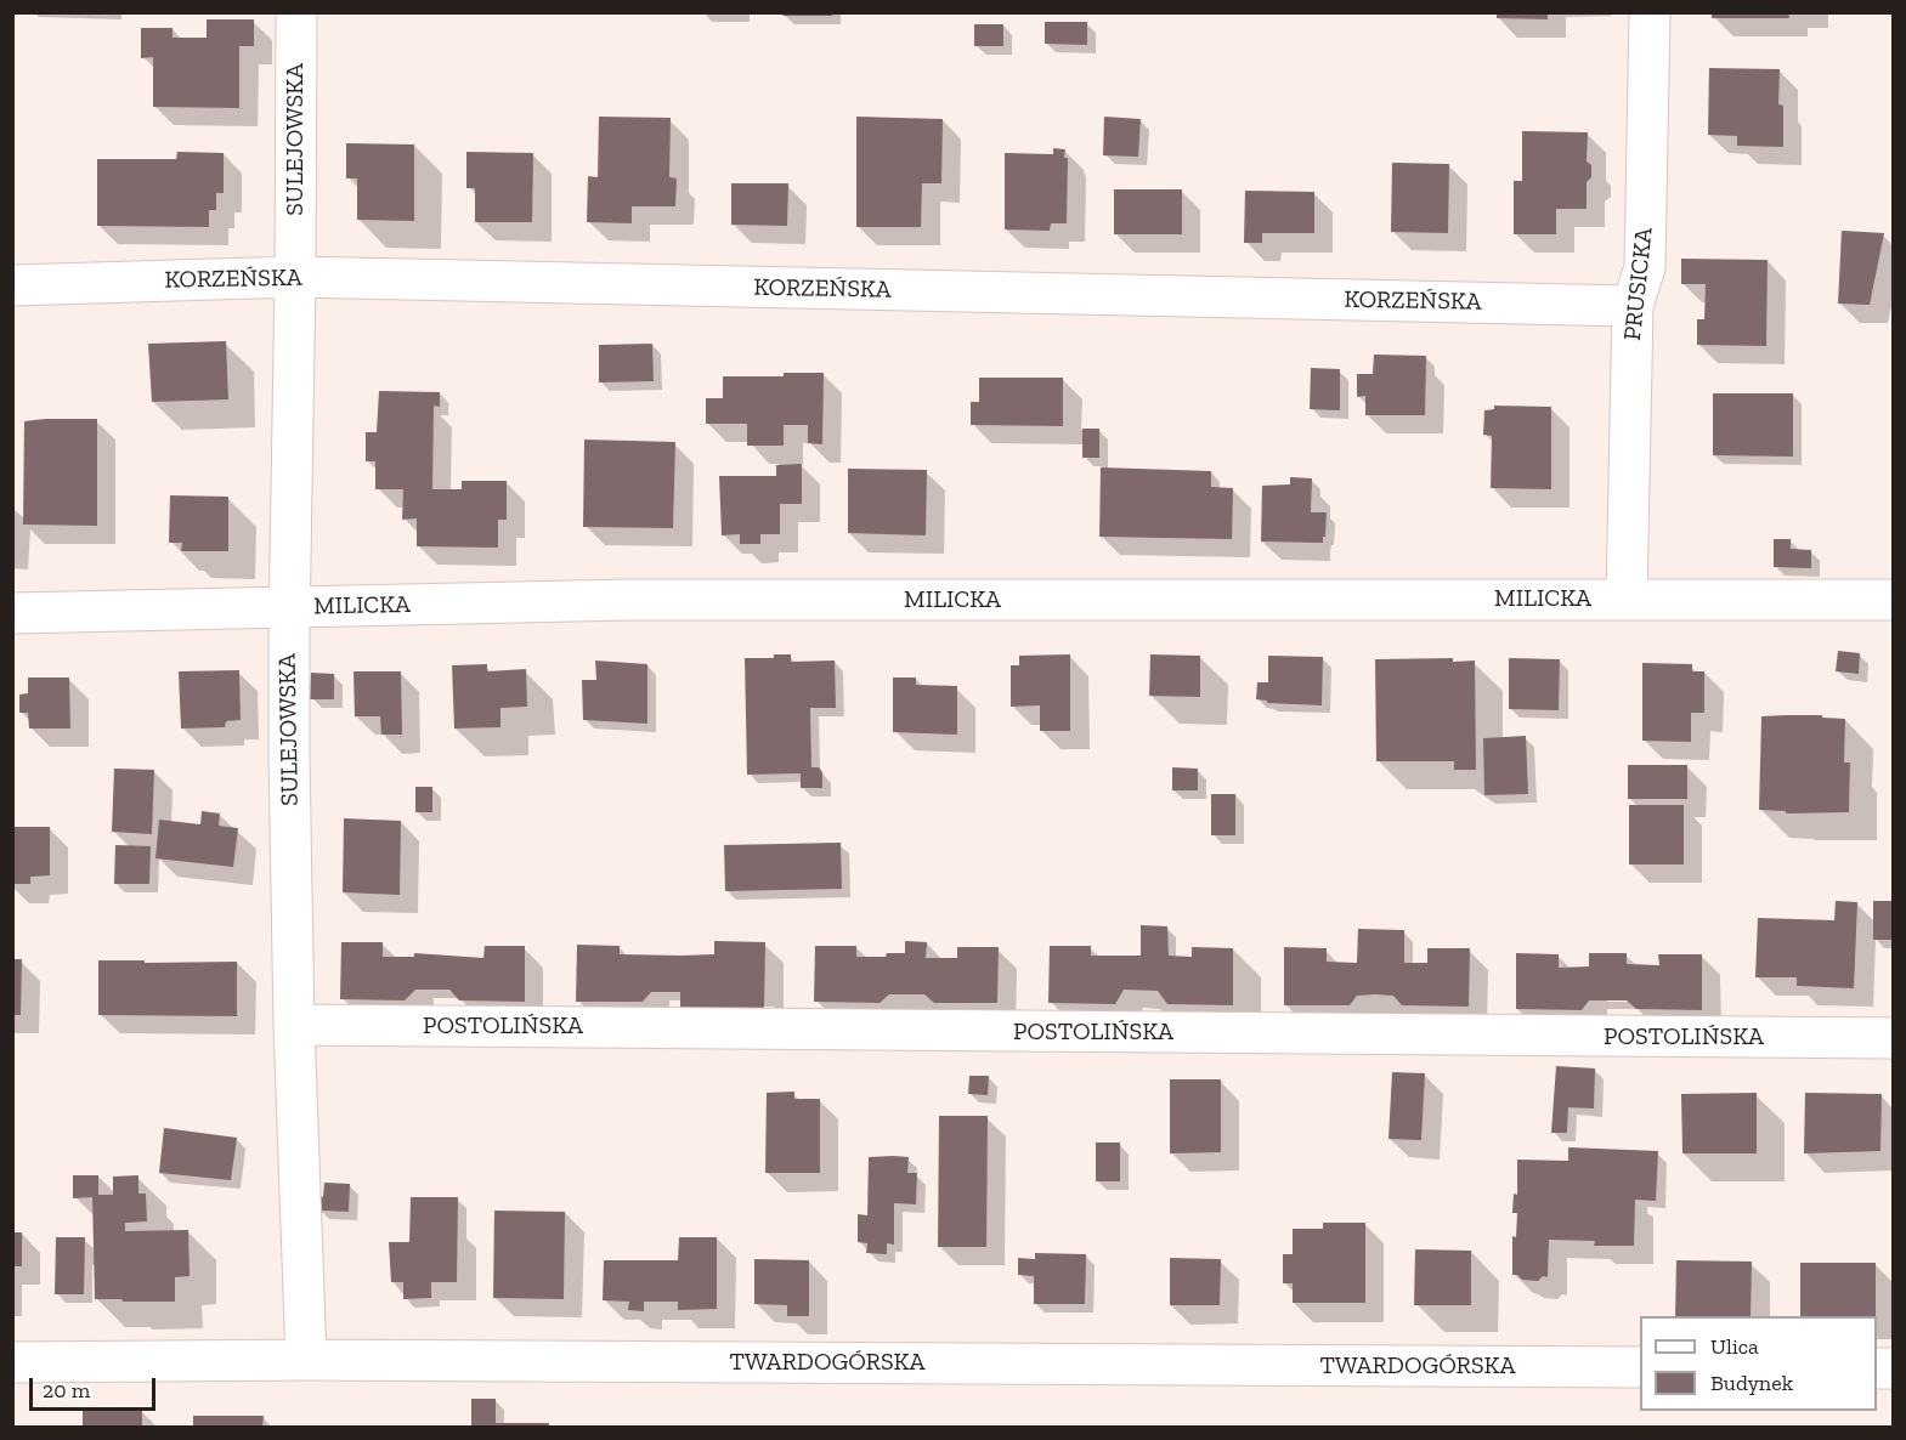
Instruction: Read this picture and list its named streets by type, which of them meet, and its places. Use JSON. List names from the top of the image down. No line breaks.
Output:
{"streets":{"street":["SULEJOWSKA","KORZEŃSKA","PRUSICKA","MILICKA","POSTOLIŃSKA","TWARDOGÓRSKA"]},"crossings":[["SULEJOWSKA","KORZEŃSKA"],["SULEJOWSKA","MILICKA"],["SULEJOWSKA","POSTOLIŃSKA"],["SULEJOWSKA","TWARDOGÓRSKA"],["KORZEŃSKA","PRUSICKA"],["PRUSICKA","MILICKA"]],"legend":["Ulica","Budynek"],"scale_bar":"20 m"}
